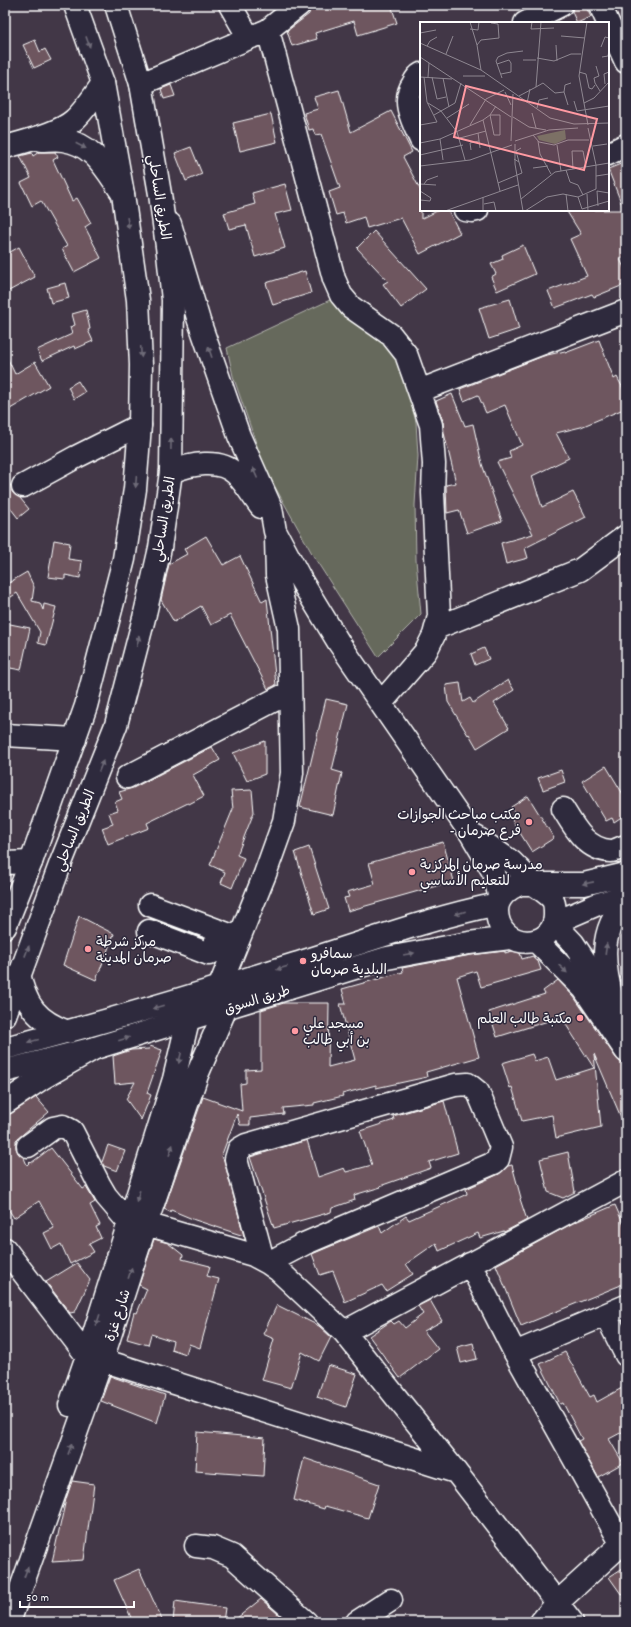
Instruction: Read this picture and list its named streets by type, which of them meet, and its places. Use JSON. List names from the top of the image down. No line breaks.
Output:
{"streets":{"main road":["الطريق الساحلي","طريق السوق","شارع غزة"]},"crossings":[["طريق السوق","شارع غزة"]],"places":["مكتب مباحث الجوازات - فرع صرمان","مدرسة صرمان المركزية للتعليم الأساسي","مركز شرطة صرمان المدينة","سمافرو البلدية صرمان","مكتبة طالب العلم","مسجد علي بن أبي طالب"],"scale_bar":"50 m"}
